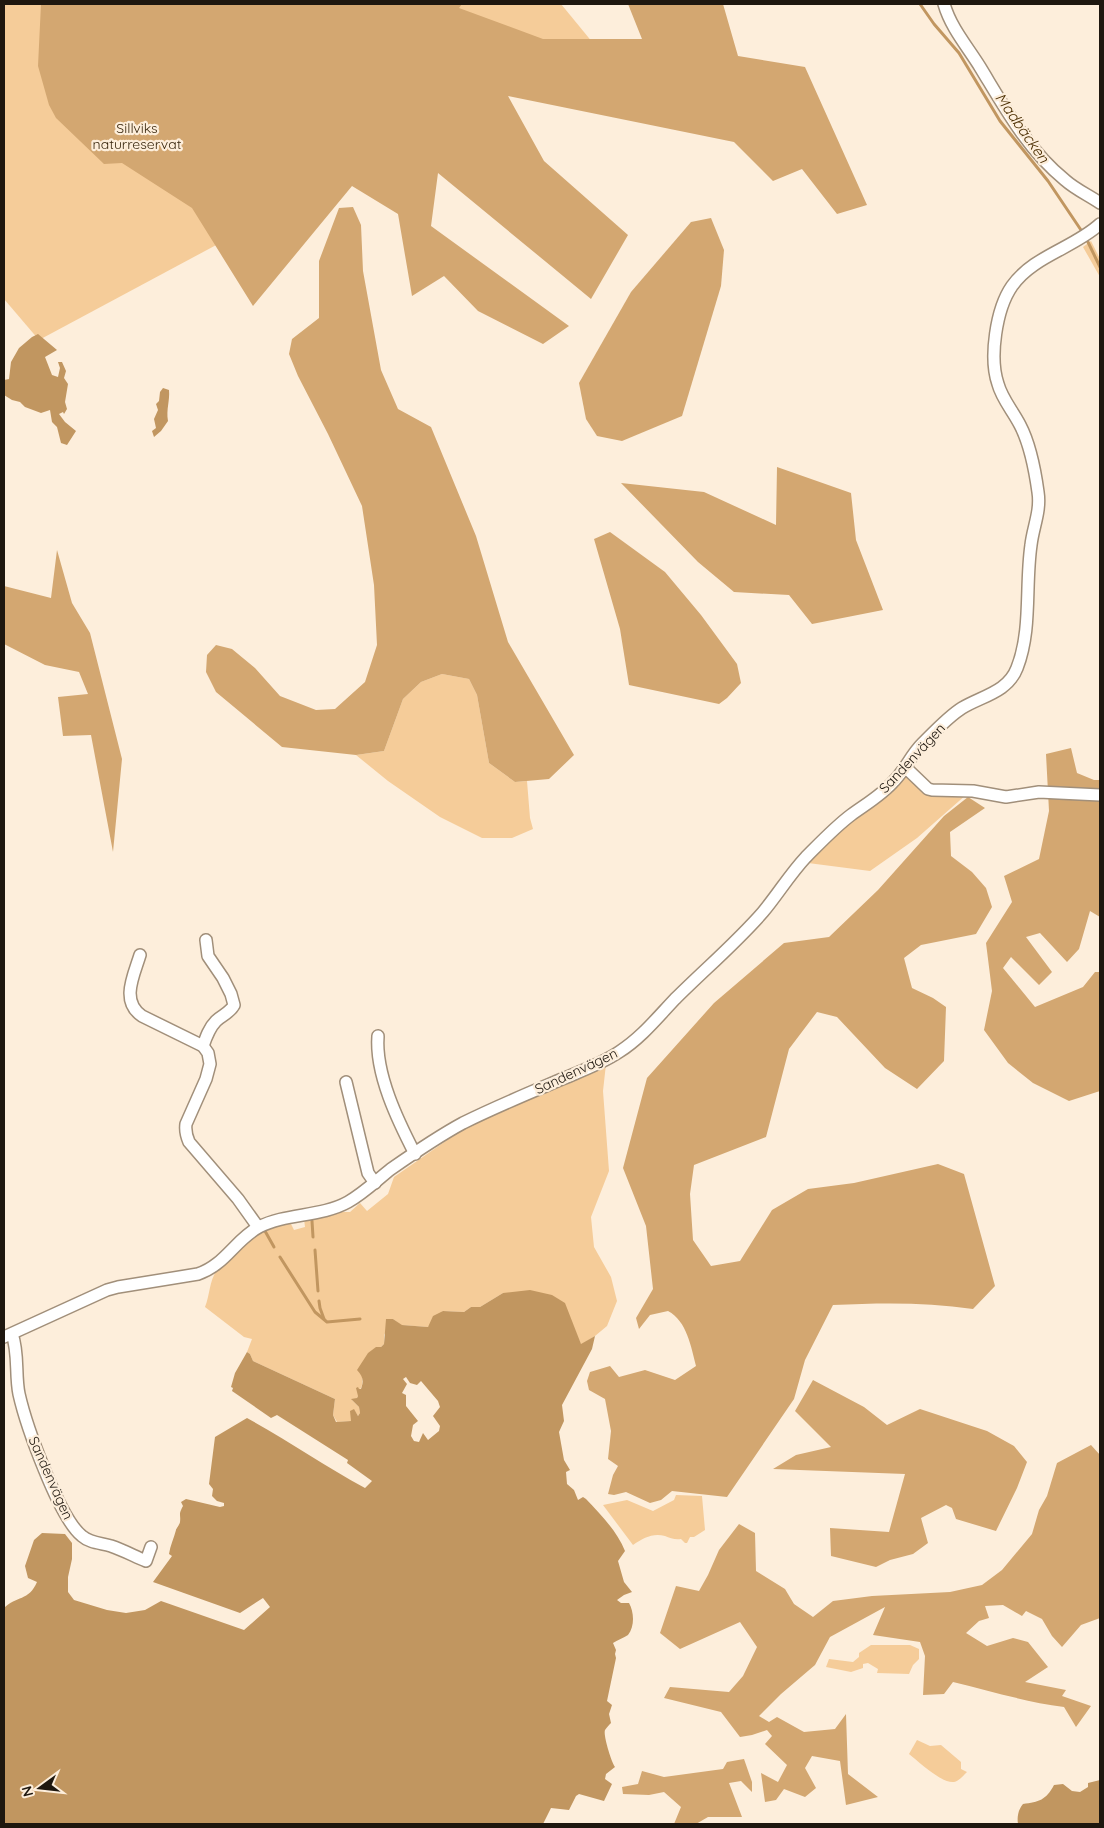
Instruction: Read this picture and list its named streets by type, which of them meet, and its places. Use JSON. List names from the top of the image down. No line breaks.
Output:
{"streets":{"street":["Sandenvägen"]},"water":["Madbäcken"],"parks":["Sillviks naturreservat"],"north":"left"}
